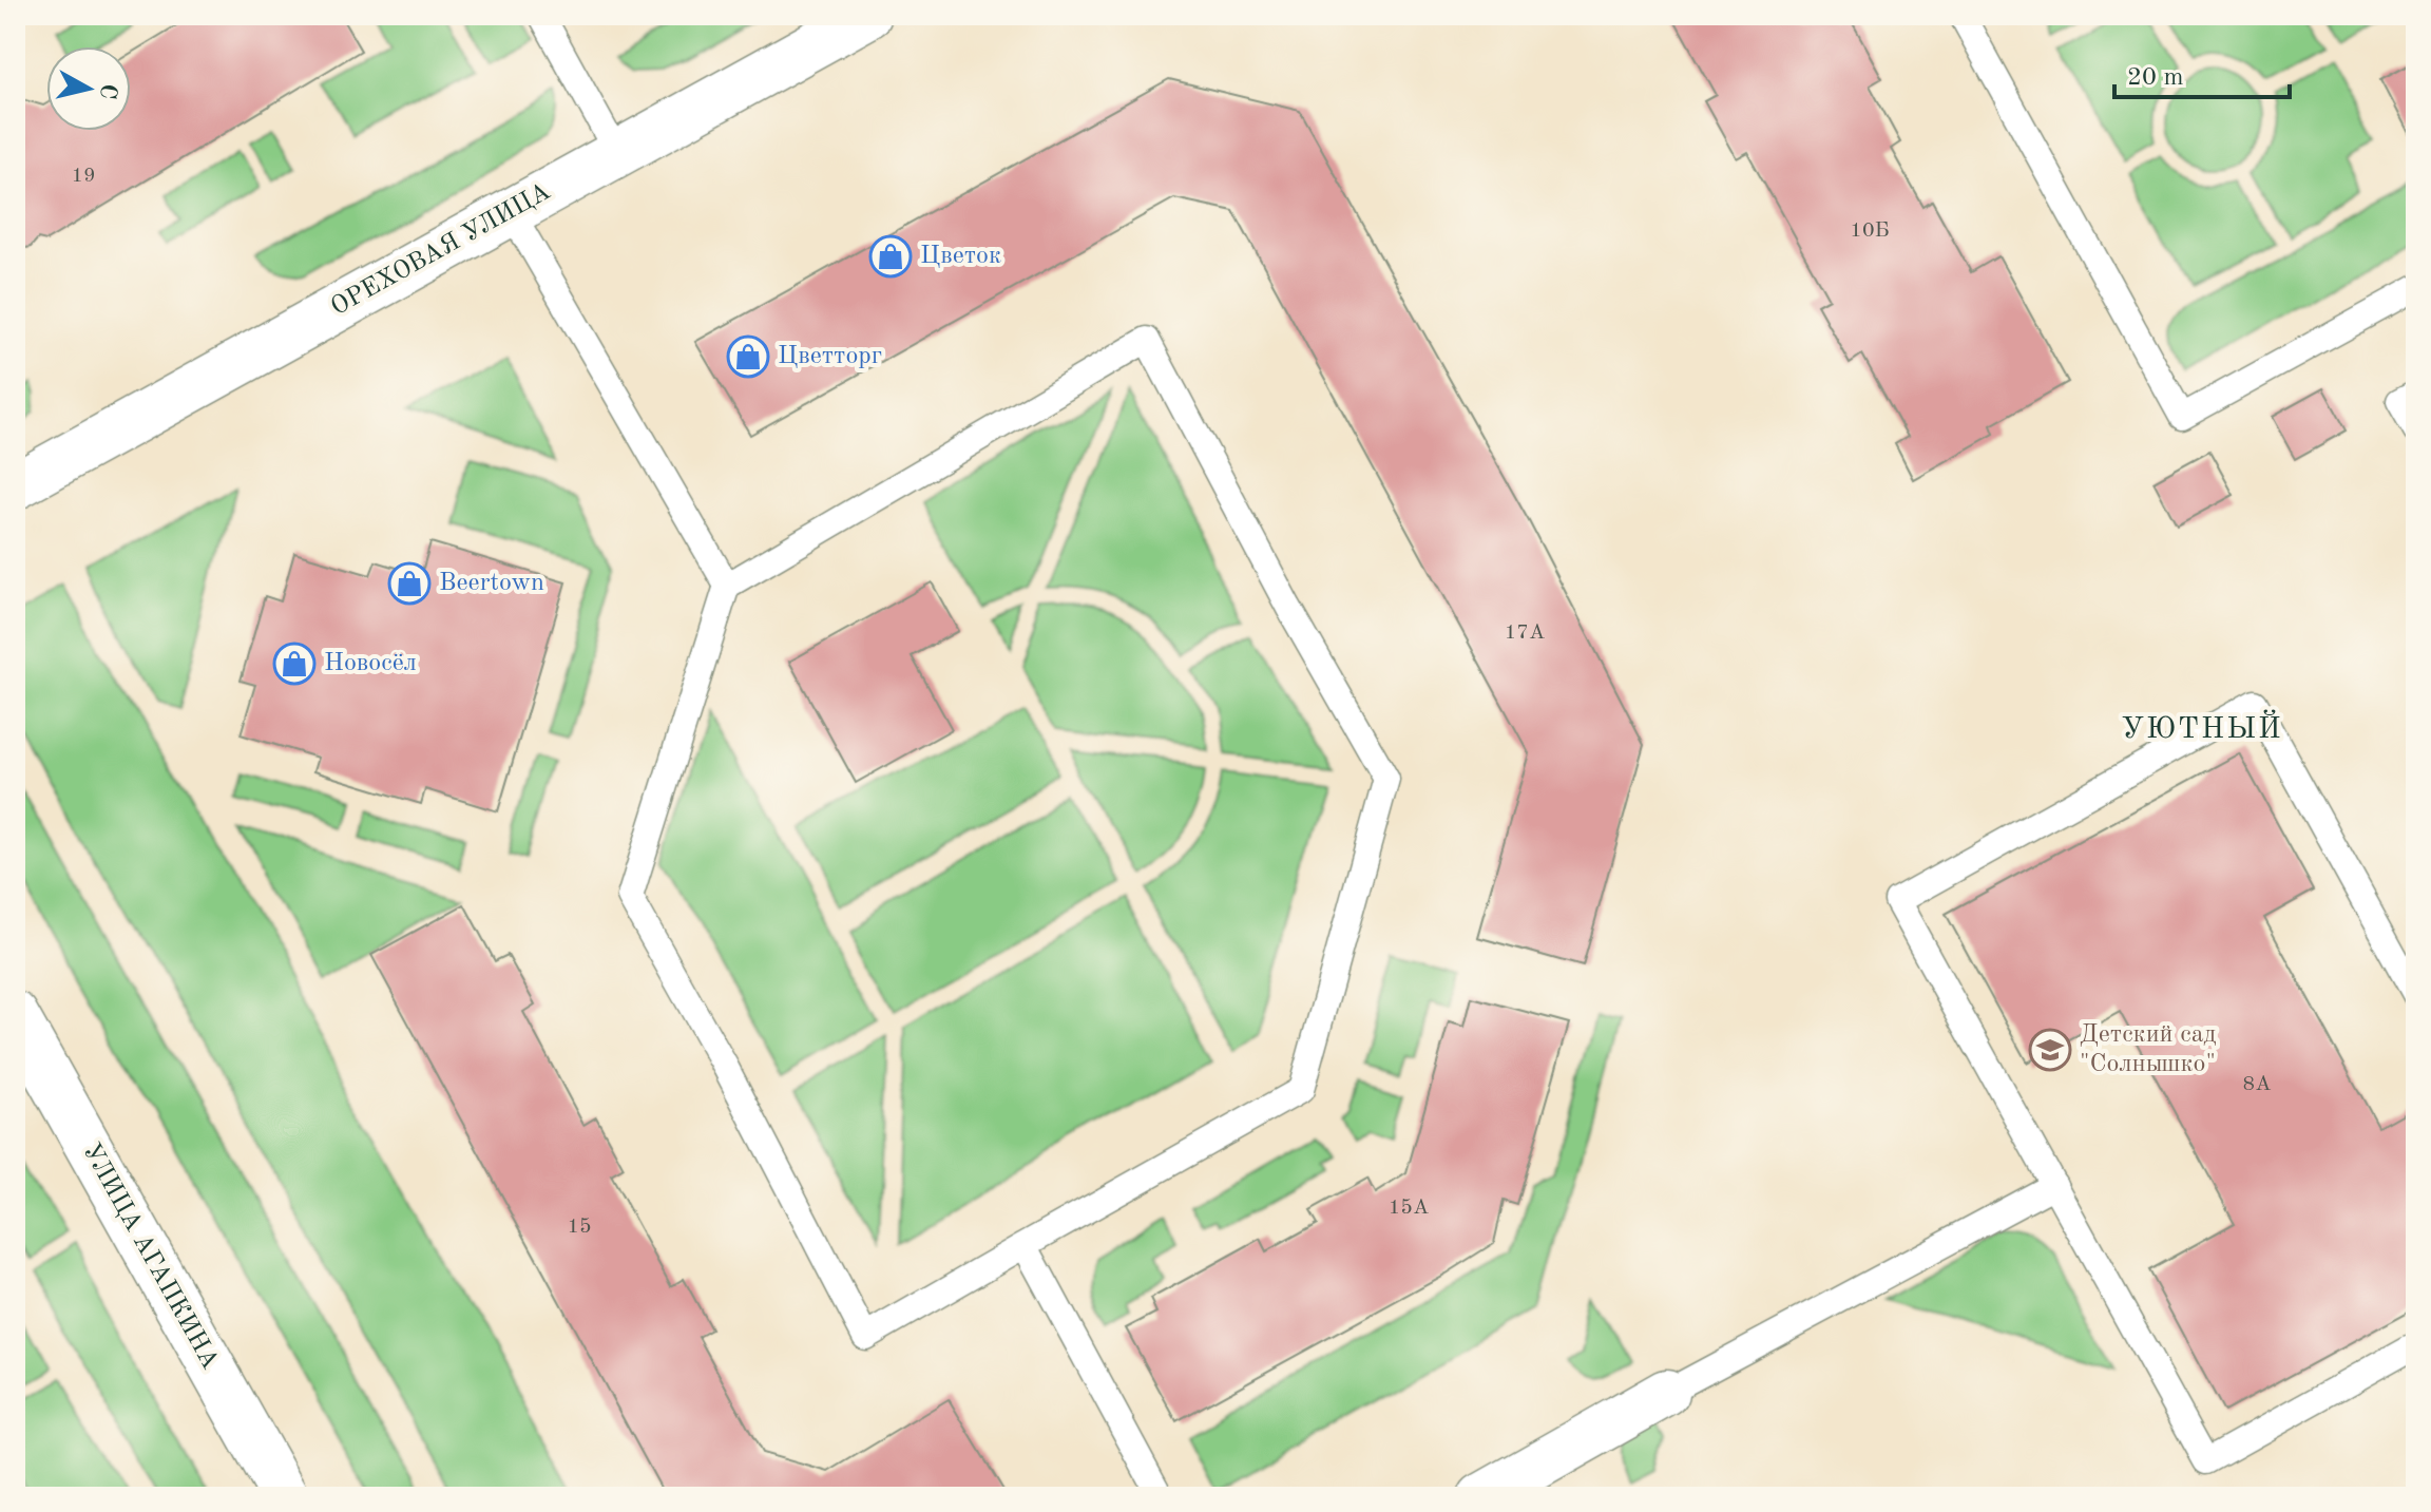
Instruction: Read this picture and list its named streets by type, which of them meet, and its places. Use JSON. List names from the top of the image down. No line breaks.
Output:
{"streets":{"street":["ОРЕХОВАЯ УЛИЦА","УЛИЦА АГАПКИНА"]},"districts":["УЮТНЫЙ"],"places":{"shop":["Цветок","Цветторг","Beertown","Новосёл"],"school or university":["Детский сад \"Солнышко\""]},"house_numbers":["19","10Б","17А","8А","15А","15"],"scale_bar":"20 m","north":"right"}
